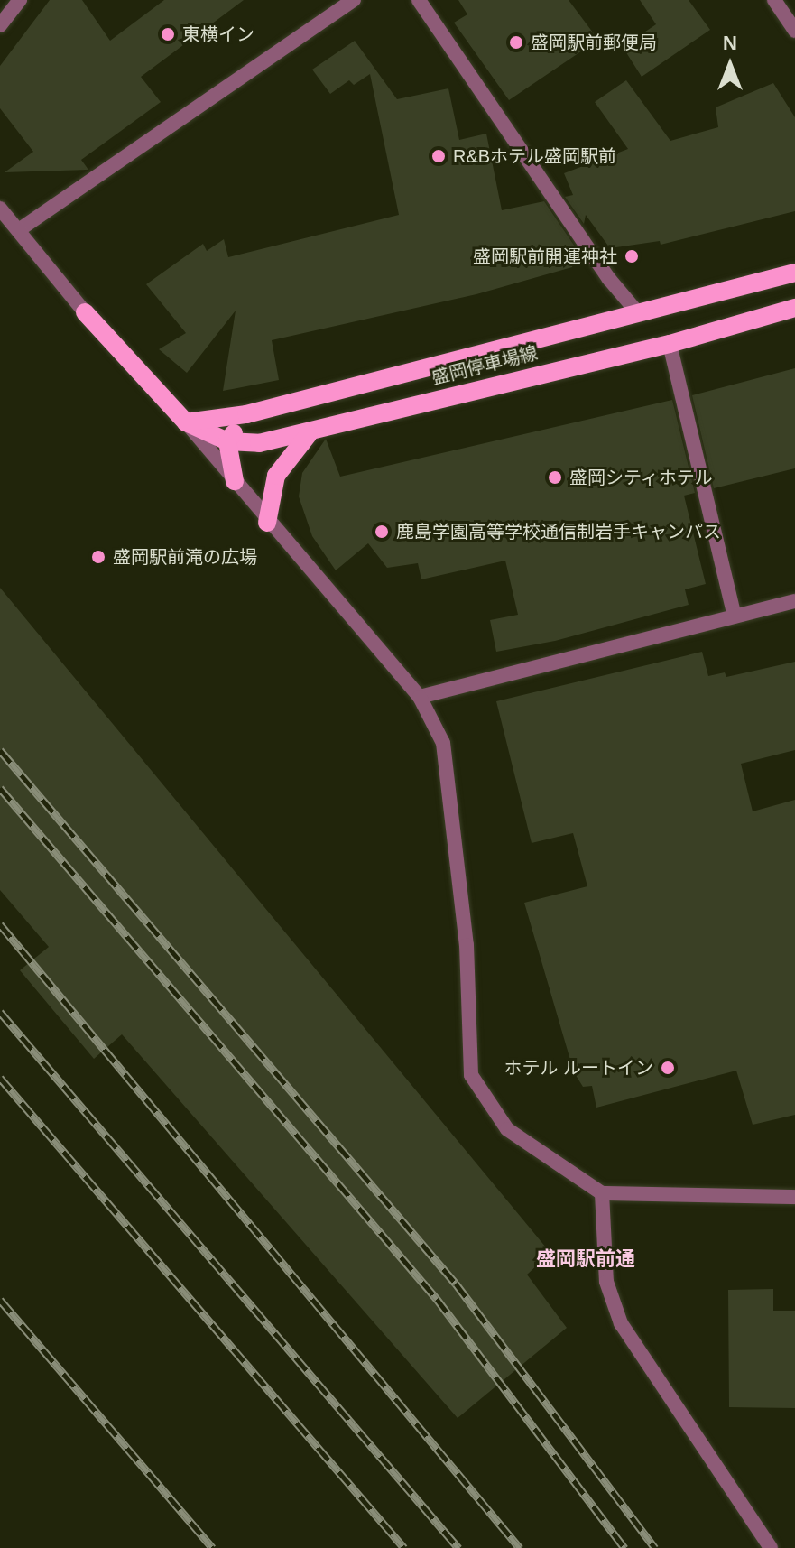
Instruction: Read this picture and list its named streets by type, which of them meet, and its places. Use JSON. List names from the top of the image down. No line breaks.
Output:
{"streets":{"main road":["盛岡停車場線"]},"districts":["盛岡駅前通"],"places":["東横イン","盛岡駅前郵便局","R&Bホテル盛岡駅前","盛岡駅前開運神社","盛岡シティホテル","鹿島学園高等学校通信制岩手キャンパス","盛岡駅前滝の広場","ホテル ルートイン"],"north":"top"}
